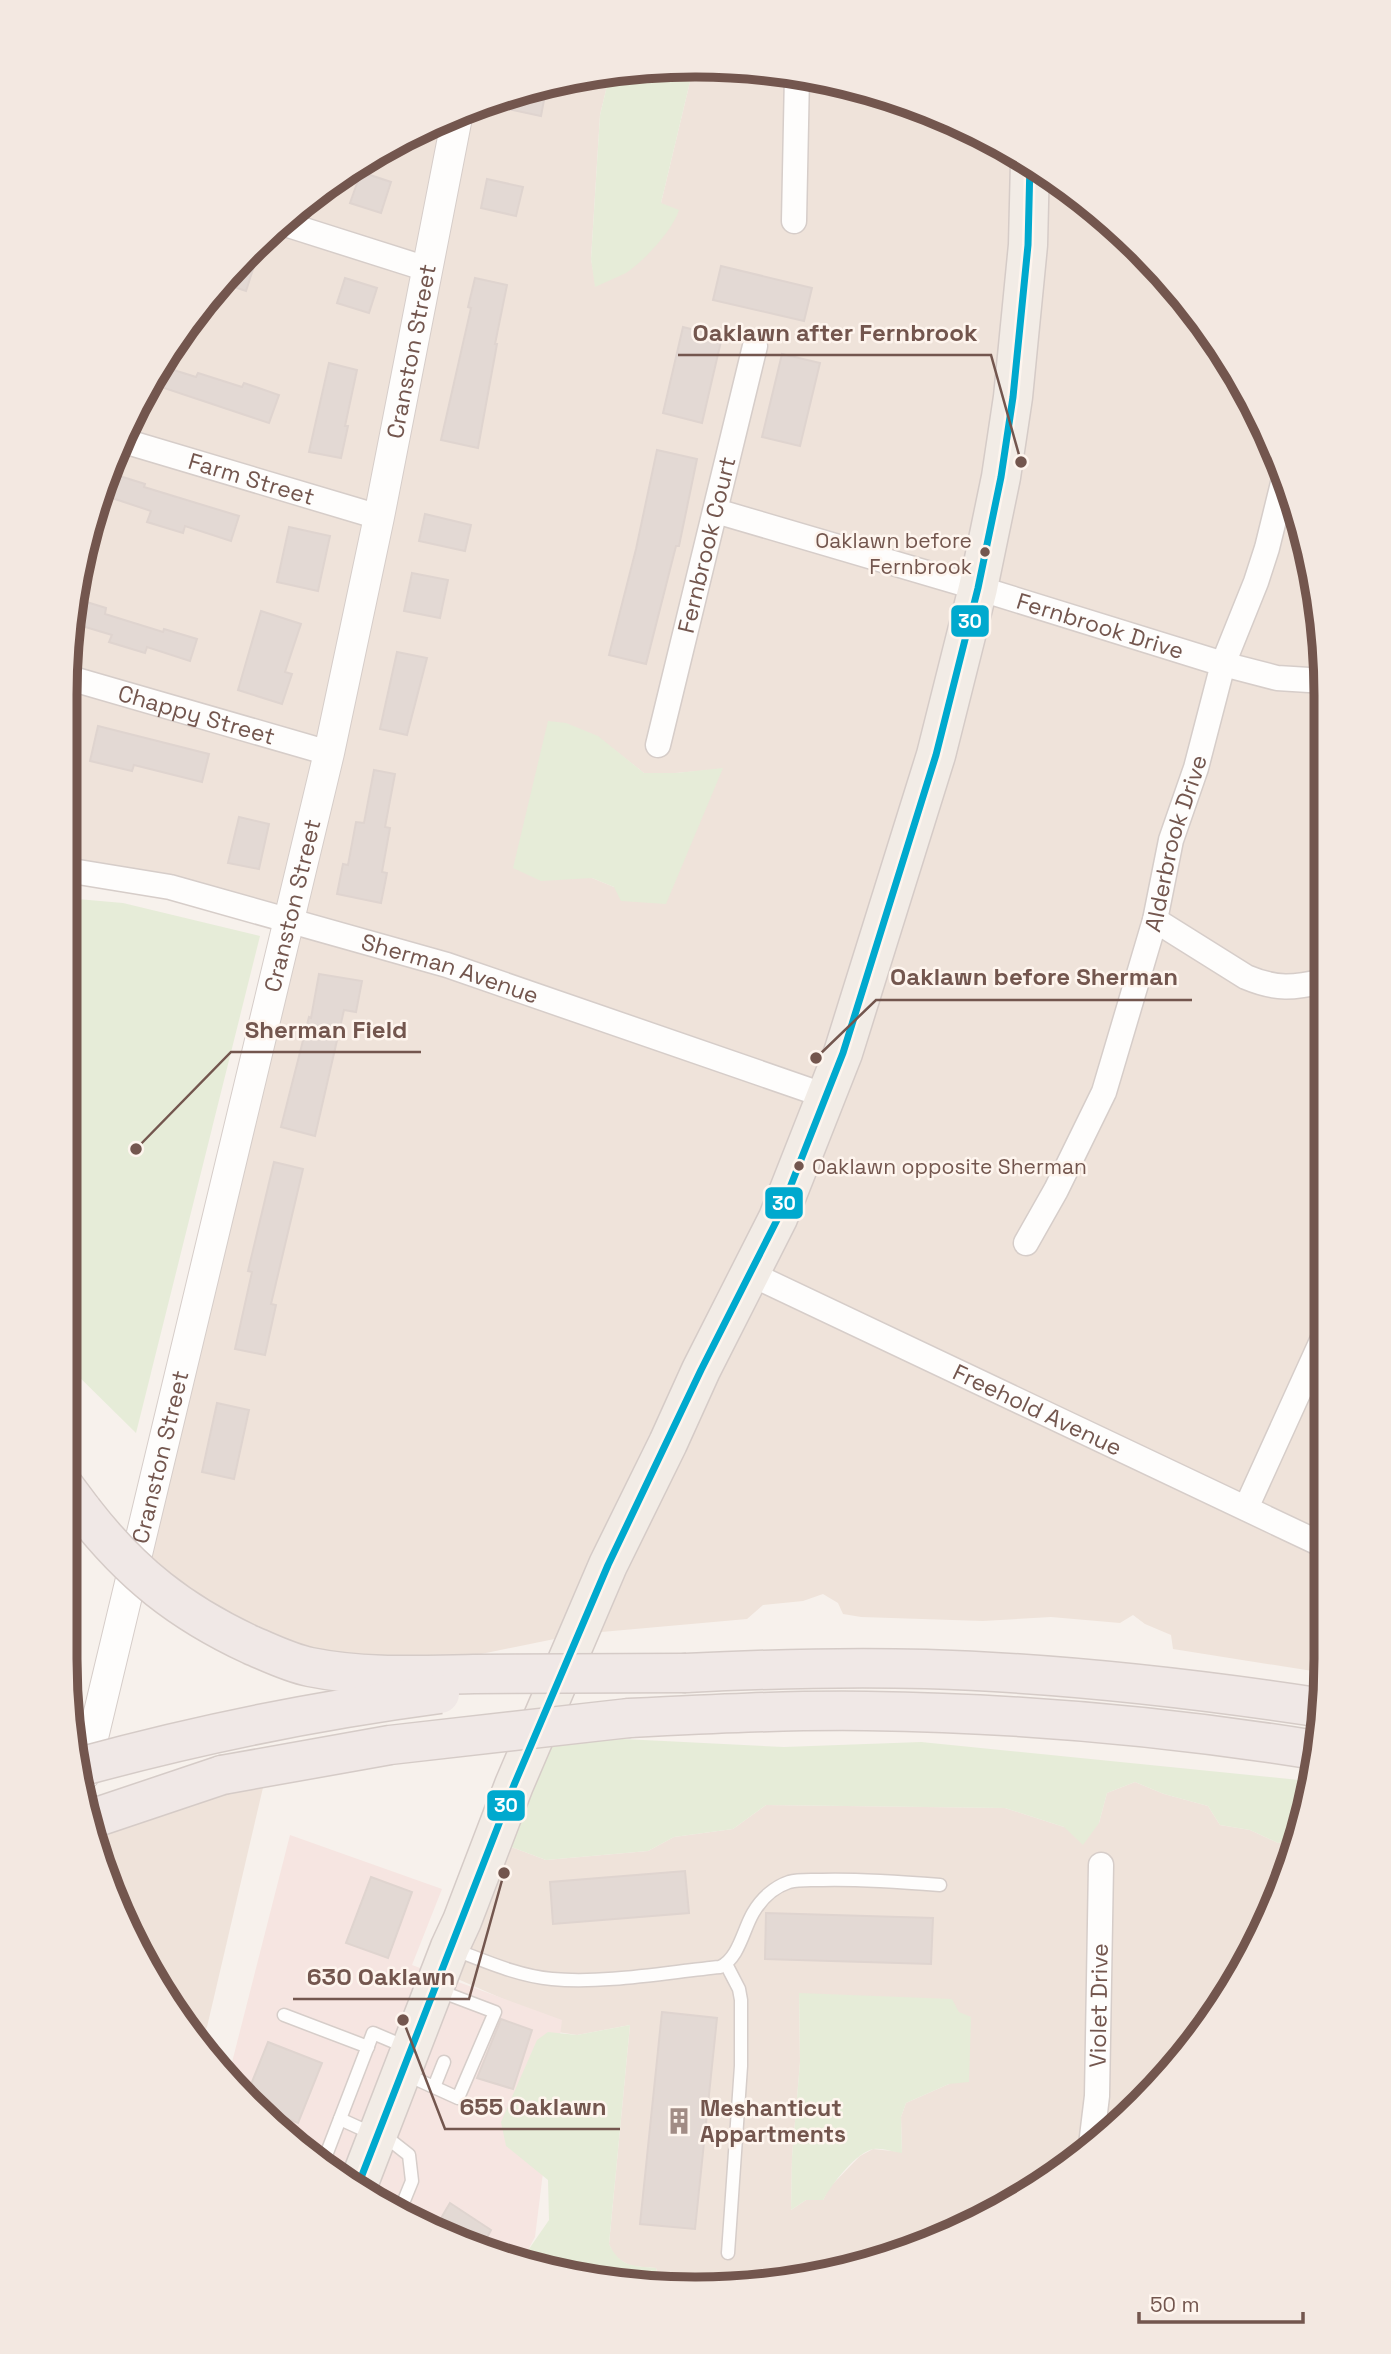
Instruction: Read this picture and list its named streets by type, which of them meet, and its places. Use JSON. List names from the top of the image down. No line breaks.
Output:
{"streets":{"street":["Cranston Street","Farm Street","Fernbrook Court","Fernbrook Drive","Chappy Street","Alderbrook Drive","Sherman Avenue","Freehold Avenue","Violet Drive"]},"crossings":[["Cranston Street","Farm Street"],["Cranston Street","Chappy Street"],["Cranston Street","Sherman Avenue"],["Fernbrook Court","Fernbrook Drive"],["Fernbrook Drive","Alderbrook Drive"]],"places":{"other":["Oaklawn after Fernbrook","Oaklawn before Fernbrook","Oaklawn before Sherman","Sherman Field","Oaklawn opposite Sherman","630 Oaklawn","655 Oaklawn"],"building":["Meshanticut Appartments"]},"lines":["transit line 30"],"scale_bar":"50 m"}
